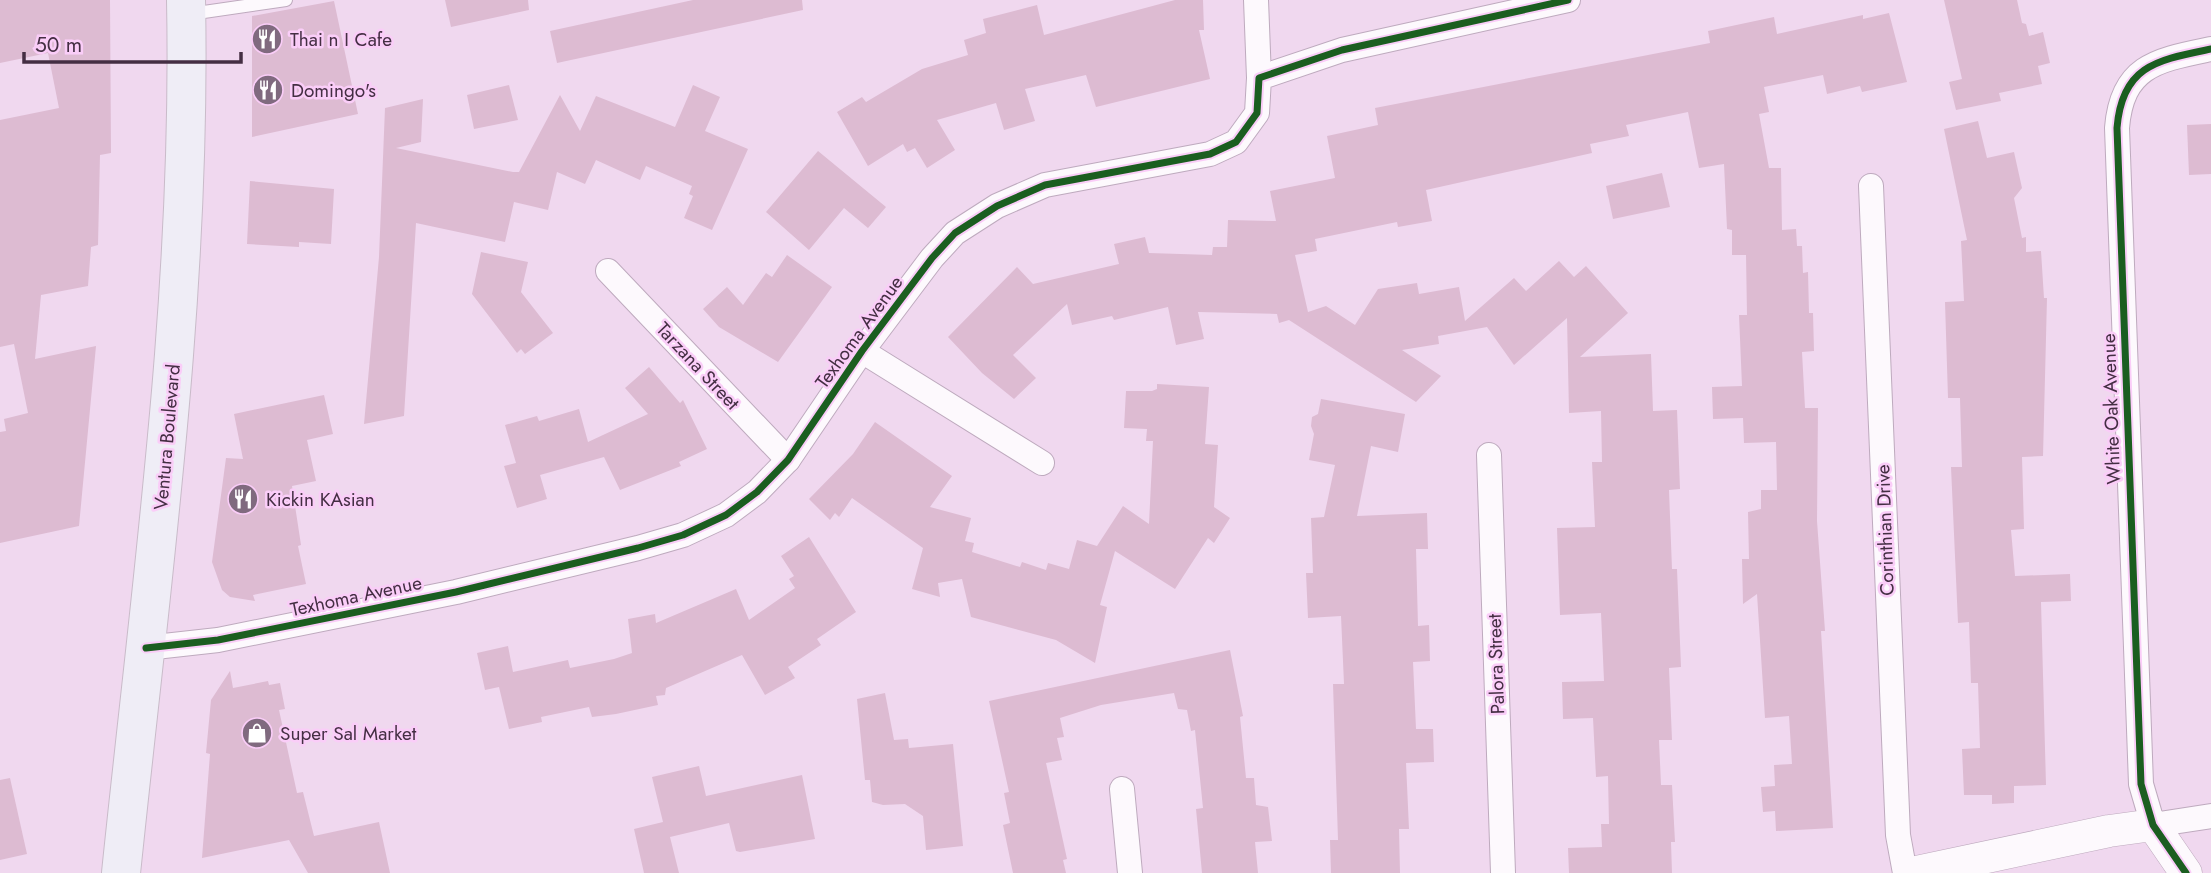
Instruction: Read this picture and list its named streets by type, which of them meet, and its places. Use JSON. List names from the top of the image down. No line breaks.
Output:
{"streets":{"main road":["Ventura Boulevard"],"street":["Texhoma Avenue","Tarzana Street","White Oak Avenue","Corinthian Drive","Palora Street"]},"crossings":[["Texhoma Avenue","Tarzana Street"],["Texhoma Avenue","Ventura Boulevard"]],"places":{"restaurant":["Thai n I Cafe","Domingo's","Kickin KAsian"],"shop":["Super Sal Market"]},"scale_bar":"50 m"}
